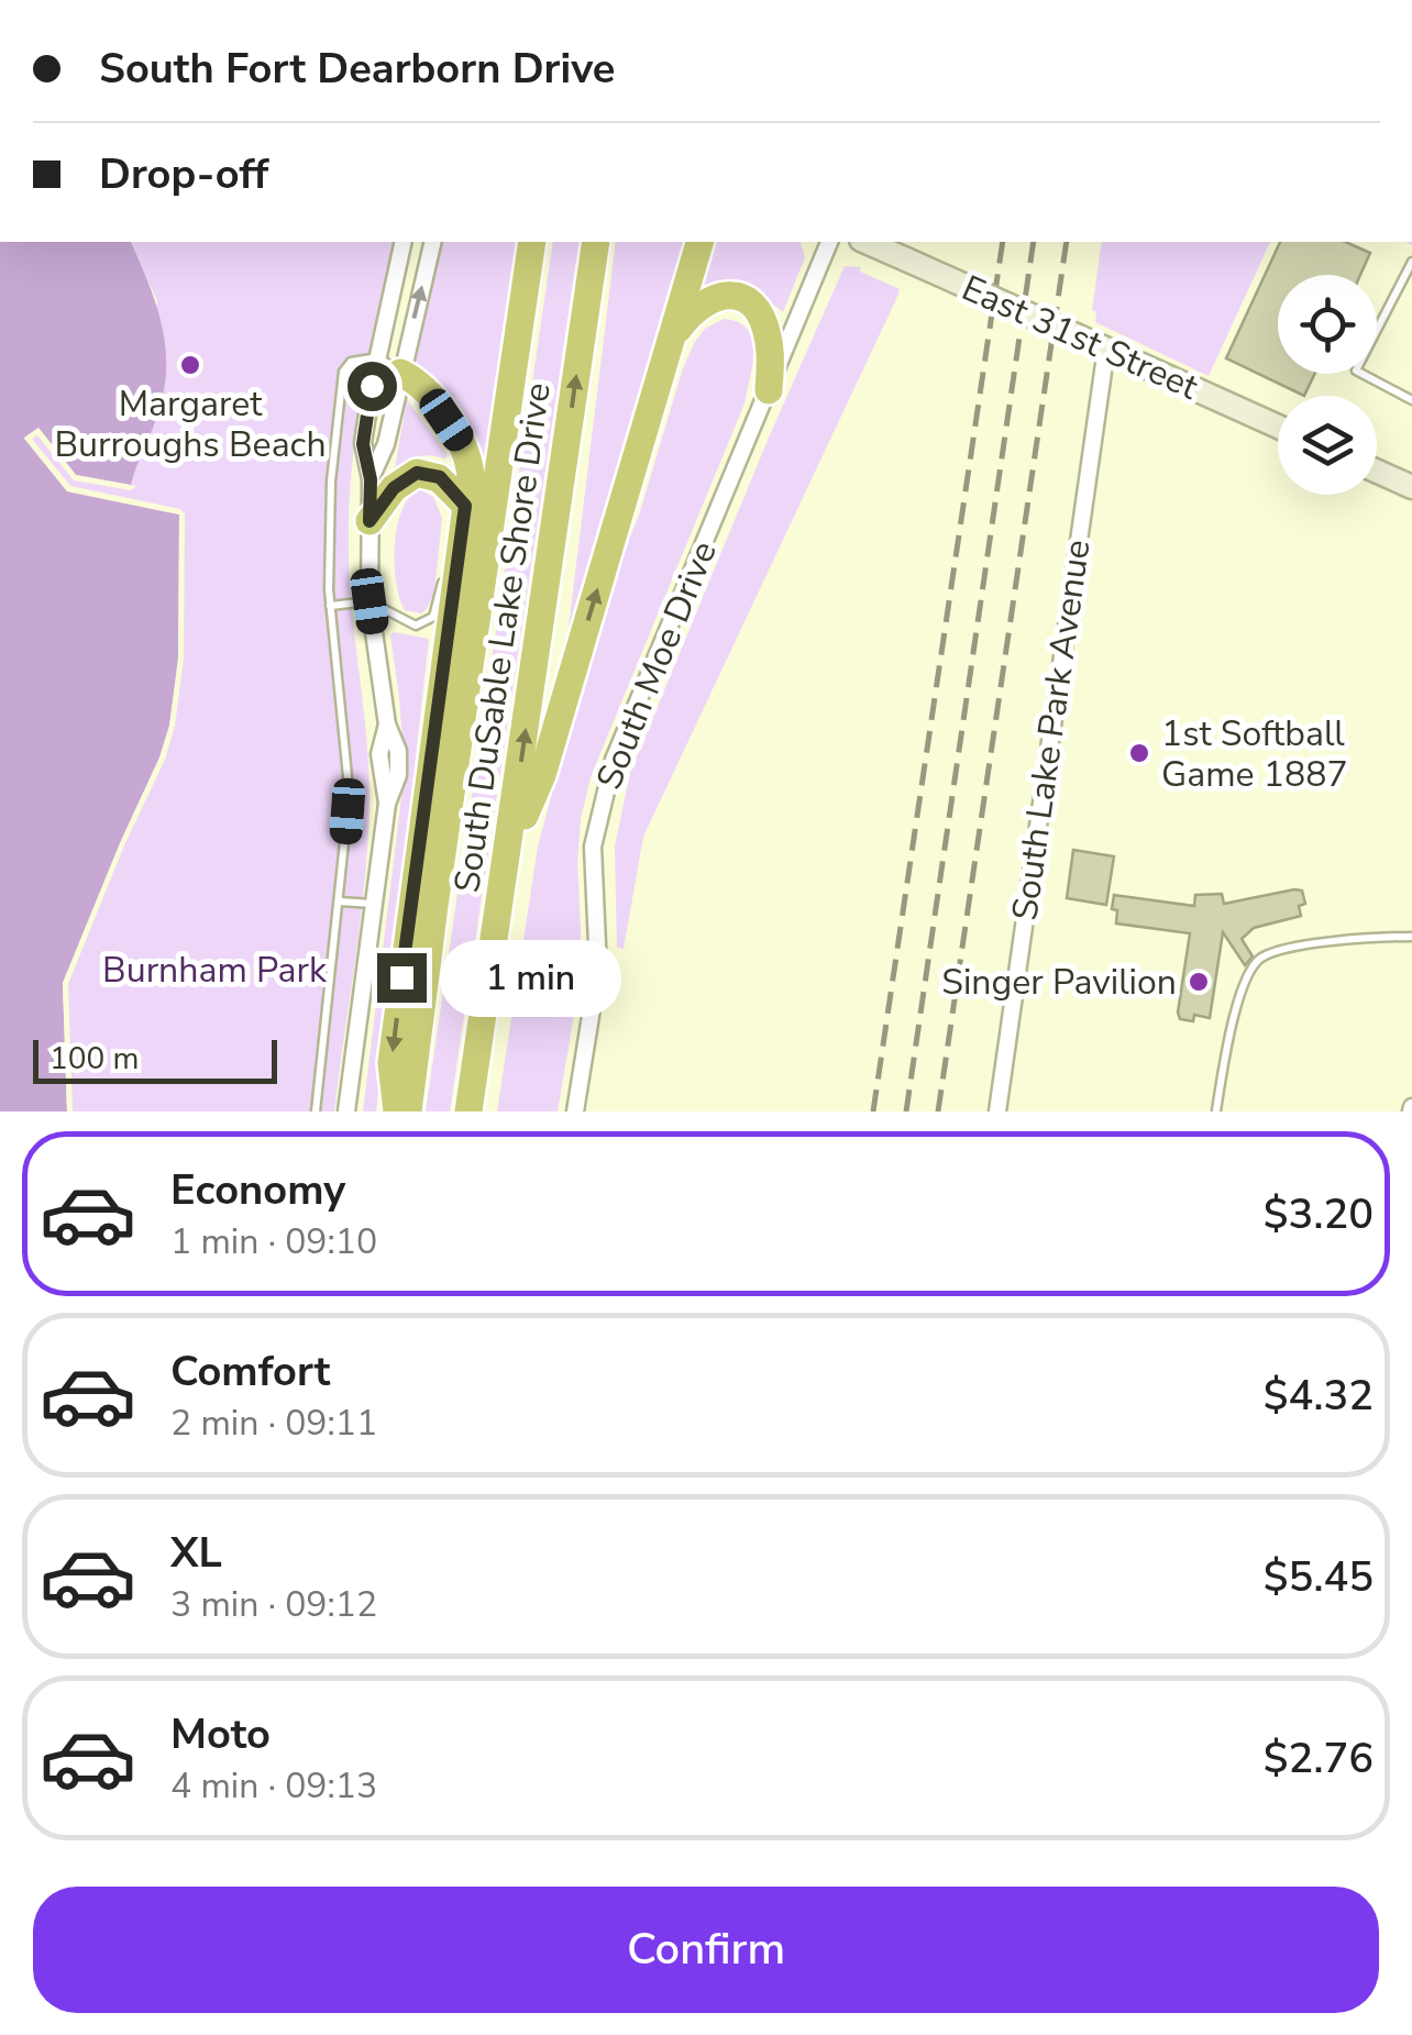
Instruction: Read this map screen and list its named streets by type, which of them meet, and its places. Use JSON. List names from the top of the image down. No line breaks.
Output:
{"streets":{"highway":["South DuSable Lake Shore Drive"],"main road":["East 31st Street"],"street":["South Moe Drive","South Lake Park Avenue"]},"crossings":[["East 31st Street","South Lake Park Avenue"]],"parks":["Burnham Park"],"places":["Margaret Burroughs Beach","1st Softball Game 1887","Singer Pavilion"],"scale_bar":"100 m","page":{"banner":["South Fort Dearborn Drive","Drop-off"],"bubble":"1 min","scale":"100 m","list":[{"name":"Economy","note":"1 min · 09:10","value":"$3.20"},{"name":"Comfort","note":"2 min · 09:11","value":"$4.32"},{"name":"XL","note":"3 min · 09:12","value":"$5.45"},{"name":"Moto","note":"4 min · 09:13","value":"$2.76"}],"buttons":"Confirm"}}
